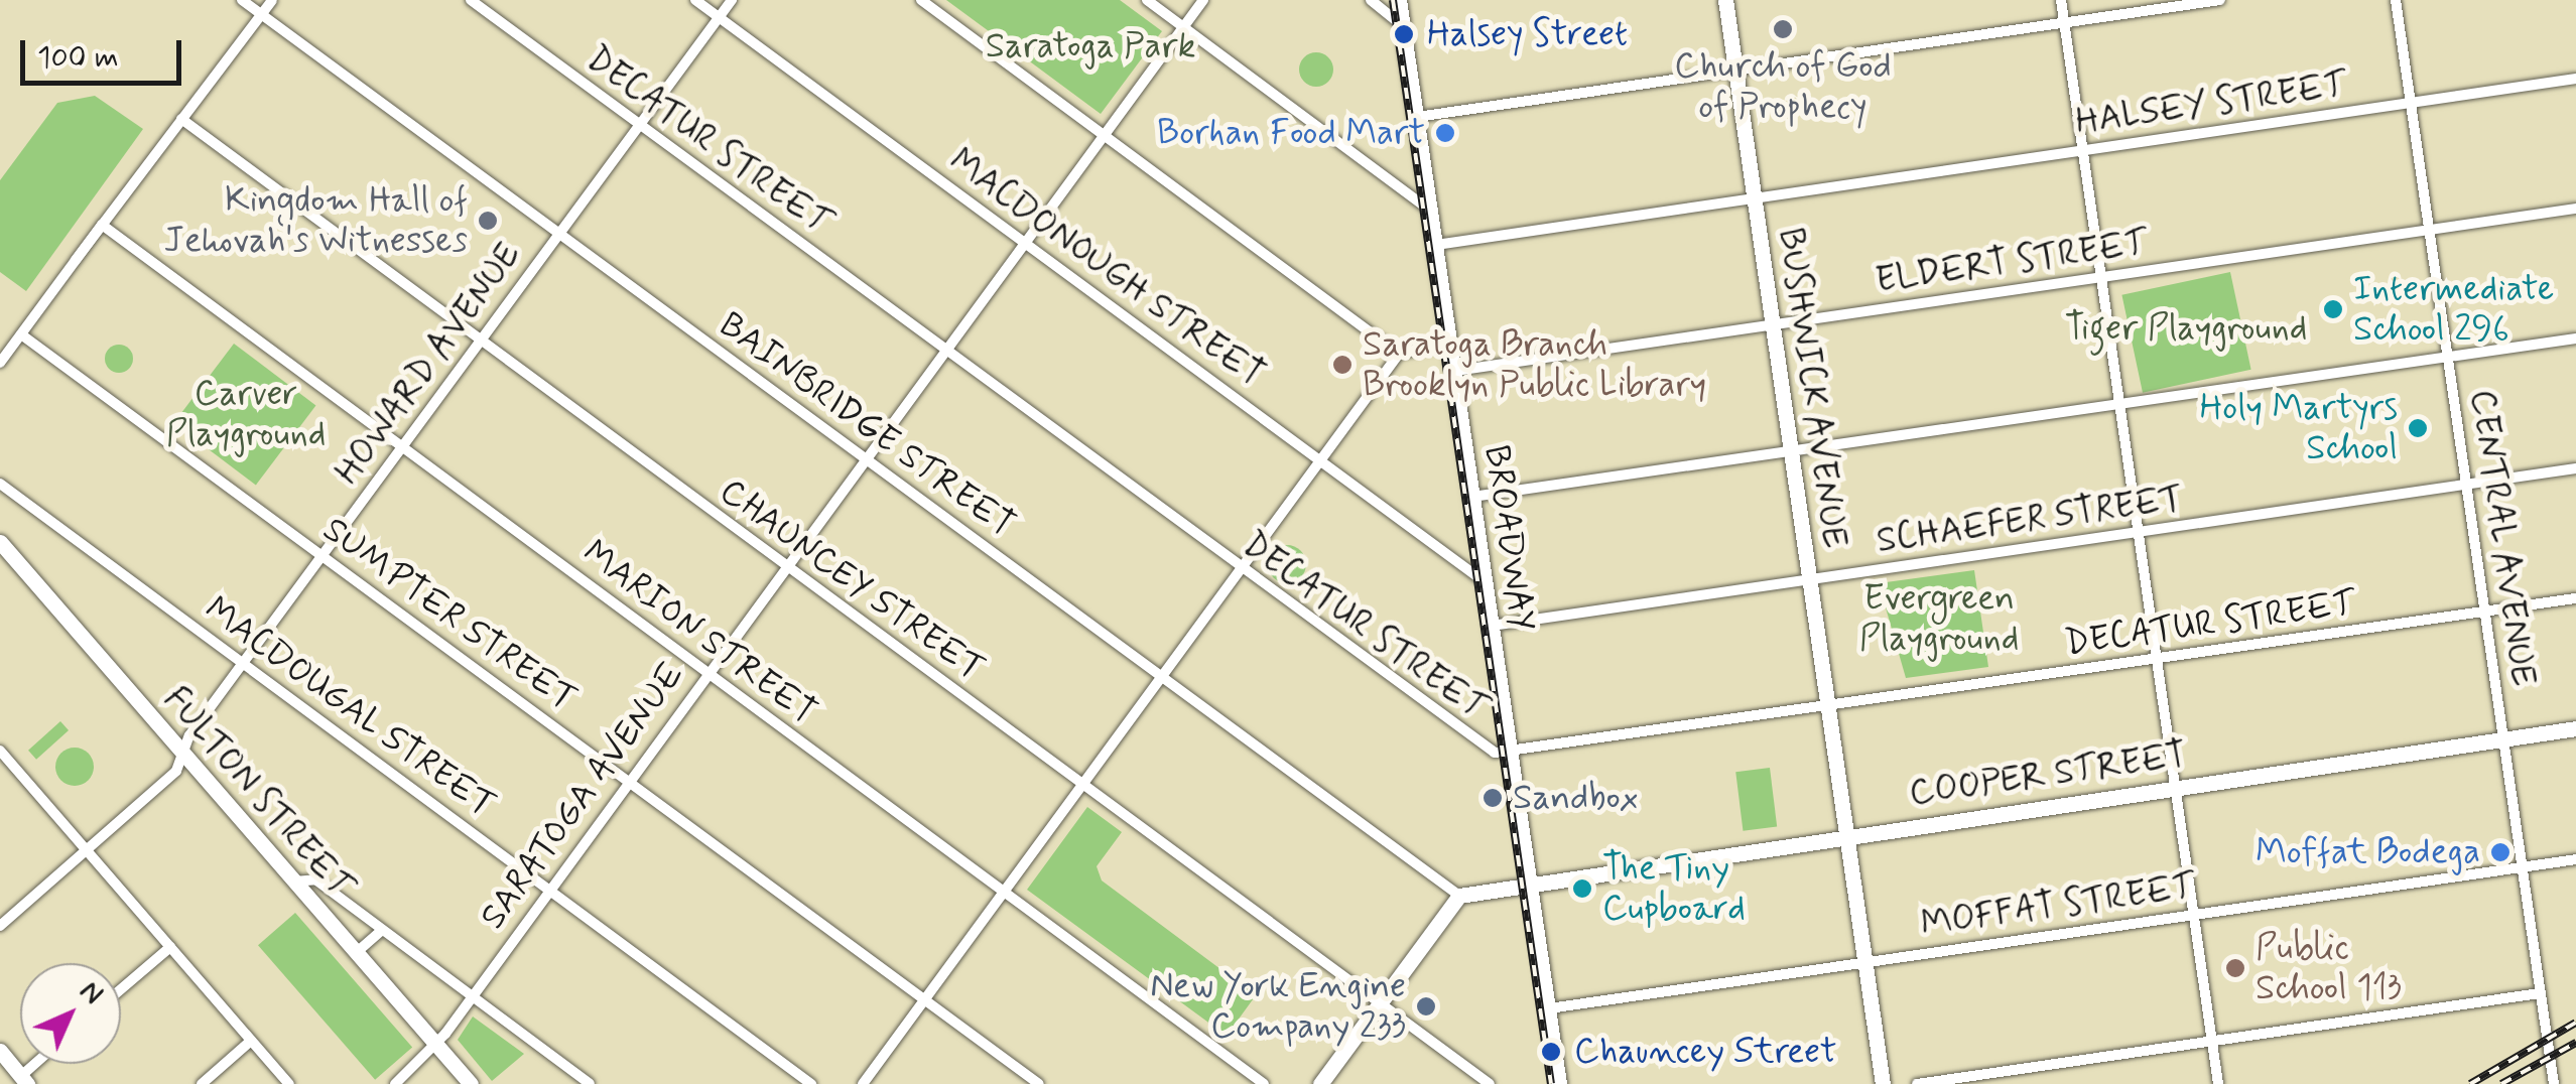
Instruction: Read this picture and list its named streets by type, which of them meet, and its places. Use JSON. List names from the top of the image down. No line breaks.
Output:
{"streets":{"main road":["BUSHWICK AVENUE","BROADWAY","COOPER STREET","FULTON STREET"],"street":["HALSEY STREET","DECATUR STREET","ELDERT STREET","MACDONOUGH STREET","HOWARD AVENUE","BAINBRIDGE STREET","SCHAEFER STREET","CENTRAL AVENUE","CHAUNCEY STREET","SUMPTER STREET","MARION STREET","MACDOUGAL STREET","SARATOGA AVENUE","MOFFAT STREET"]},"crossings":[["HALSEY STREET","BUSHWICK AVENUE"],["HALSEY STREET","BROADWAY"],["HALSEY STREET","CENTRAL AVENUE"],["DECATUR STREET","HOWARD AVENUE"],["DECATUR STREET","BUSHWICK AVENUE"],["DECATUR STREET","BROADWAY"],["DECATUR STREET","CENTRAL AVENUE"],["DECATUR STREET","SARATOGA AVENUE"],["ELDERT STREET","BUSHWICK AVENUE"],["ELDERT STREET","BROADWAY"],["ELDERT STREET","CENTRAL AVENUE"],["MACDONOUGH STREET","HOWARD AVENUE"],["MACDONOUGH STREET","BROADWAY"],["MACDONOUGH STREET","SARATOGA AVENUE"],["HOWARD AVENUE","BAINBRIDGE STREET"],["HOWARD AVENUE","CHAUNCEY STREET"],["HOWARD AVENUE","SUMPTER STREET"],["HOWARD AVENUE","MARION STREET"],["HOWARD AVENUE","MACDOUGAL STREET"],["HOWARD AVENUE","FULTON STREET"],["BUSHWICK AVENUE","SCHAEFER STREET"],["BUSHWICK AVENUE","COOPER STREET"],["BUSHWICK AVENUE","MOFFAT STREET"],["BAINBRIDGE STREET","COOPER STREET"],["BAINBRIDGE STREET","SARATOGA AVENUE"],["SCHAEFER STREET","BROADWAY"],["SCHAEFER STREET","CENTRAL AVENUE"],["BROADWAY","COOPER STREET"],["BROADWAY","MOFFAT STREET"],["CENTRAL AVENUE","COOPER STREET"],["CENTRAL AVENUE","MOFFAT STREET"],["CHAUNCEY STREET","SARATOGA AVENUE"],["SUMPTER STREET","SARATOGA AVENUE"],["MARION STREET","SARATOGA AVENUE"],["MACDOUGAL STREET","SARATOGA AVENUE"],["FULTON STREET","SARATOGA AVENUE"]],"parks":["Saratoga Park","Tiger Playground","Carver Playground","Evergreen Playground"],"places":["Church of God of Prophecy","Halsey Street","Borhan Food Mart","Kingdom Hall of Jehovah's Witnesses","Intermediate School 296","Saratoga Branch Brooklyn Public Library","Holy Martyrs School","Sandbox","Moffat Bodega","The Tiny Cupboard","Public School 113","New York Engine Company 233","Chauncey Street"],"scale_bar":"100 m","north":"top right"}
